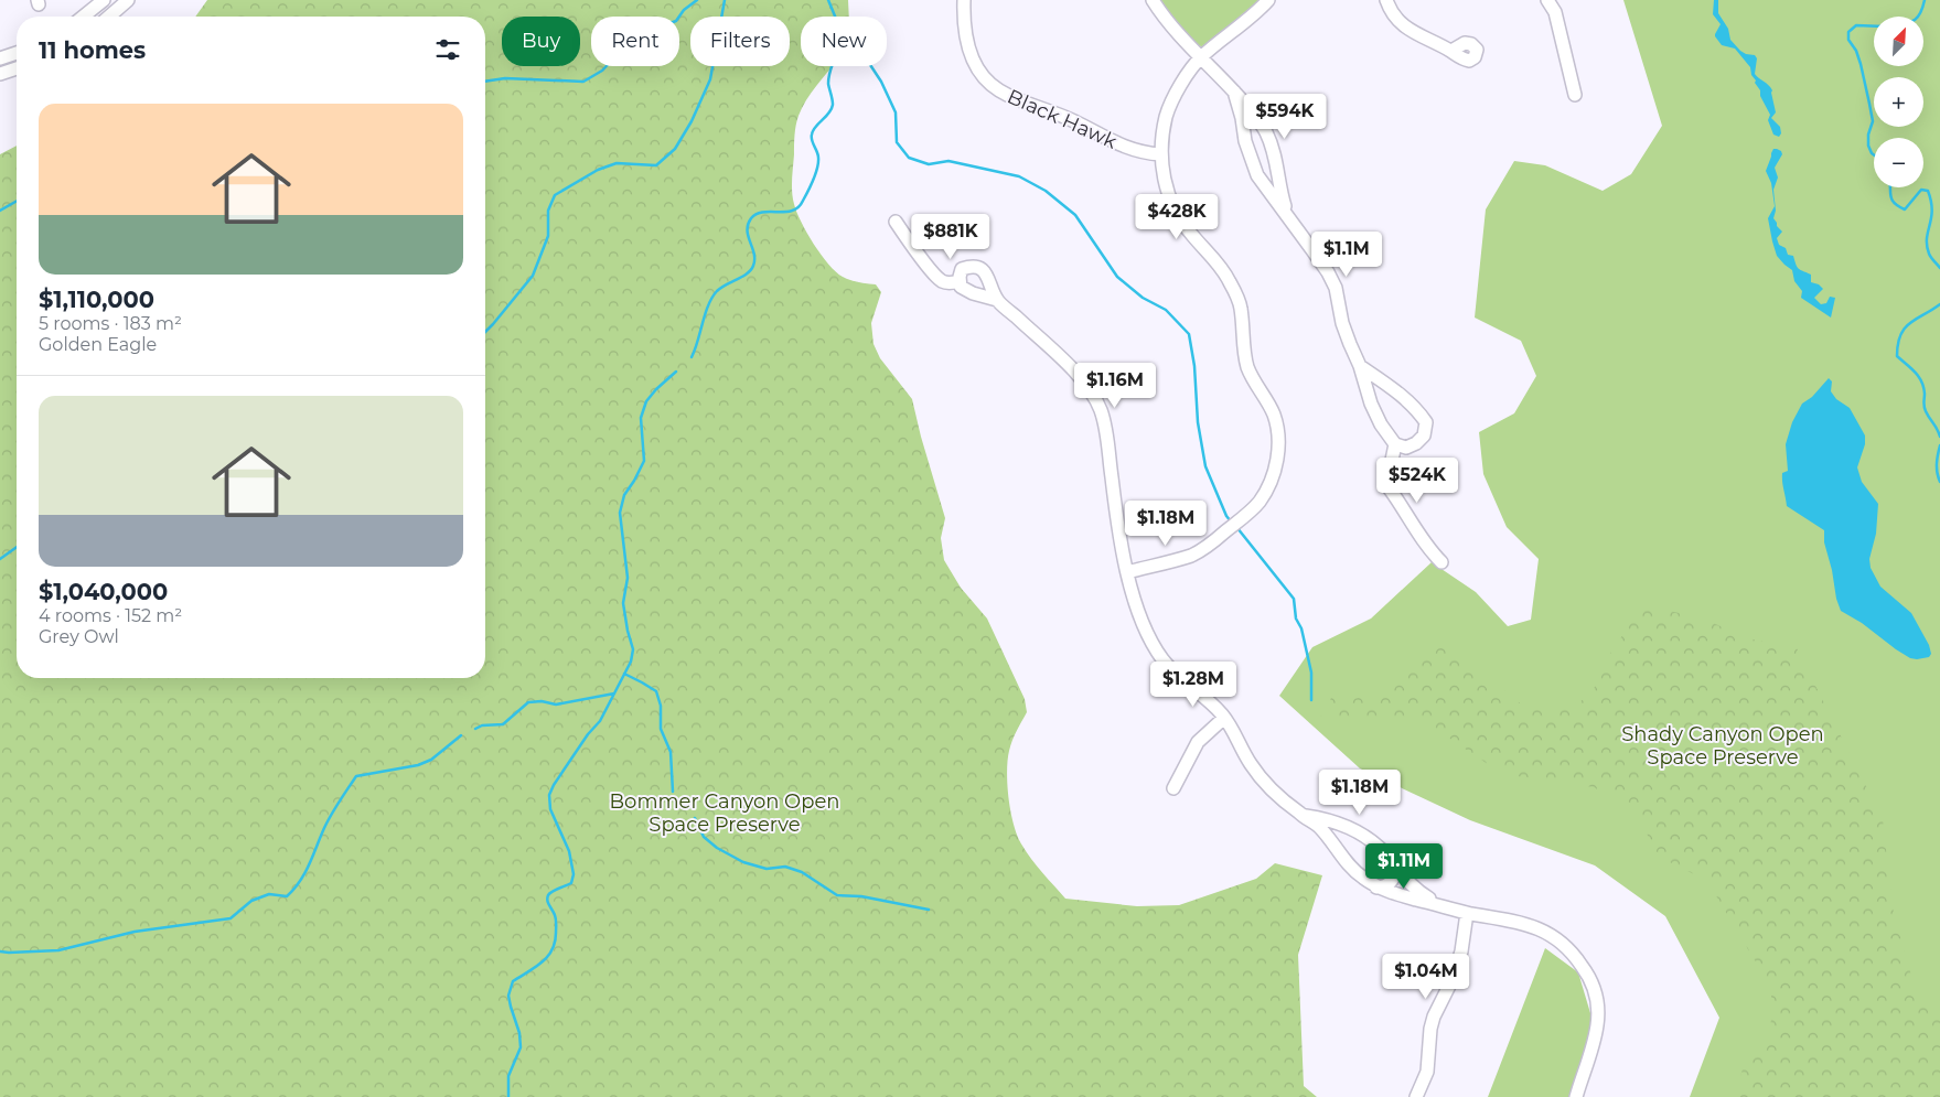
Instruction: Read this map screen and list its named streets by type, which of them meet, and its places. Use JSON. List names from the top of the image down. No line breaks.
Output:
{"streets":{"street":["Black Hawk"]},"parks":["Shady Canyon Open Space Preserve","Bommer Canyon Open Space Preserve"],"north":"top right","page":{"map_buttons":["+","−"],"chip":["Buy","Rent","Filters","New"],"heading":"11 homes","list":[{"name":"$1,110,000","note":"5 rooms · 183 m² · Golden Eagle"},{"name":"$1,040,000","note":"4 rooms · 152 m² · Grey Owl"}],"price":["$594K","$428K","$881K","$1.1M","$1.16M","$524K","$1.18M","$1.28M","$1.18M","$1.11M","$1.04M"]}}
